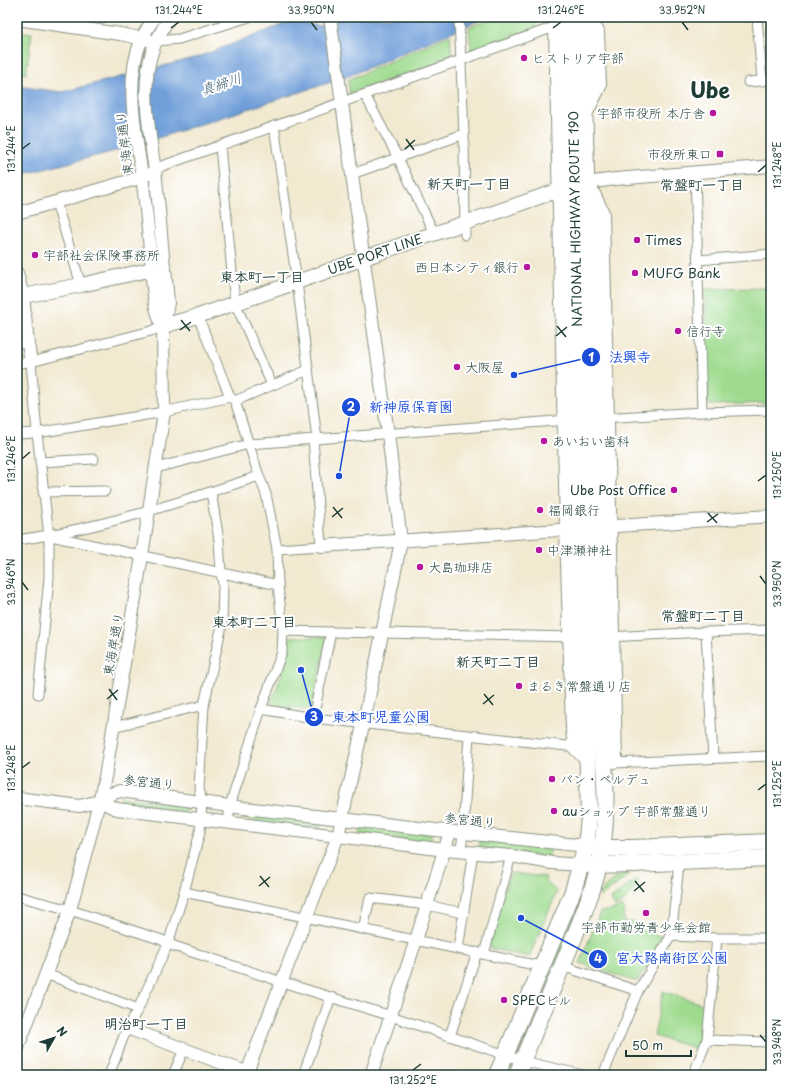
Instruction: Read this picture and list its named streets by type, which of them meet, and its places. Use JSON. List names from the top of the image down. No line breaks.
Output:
{"streets":{"highway":["NATIONAL HIGHWAY ROUTE 190"],"main road":["UBE PORT LINE"],"street":["東海岸通り","参宮通り"]},"crossings":[["東海岸通り","UBE PORT LINE"],["東海岸通り","参宮通り"],["NATIONAL HIGHWAY ROUTE 190","UBE PORT LINE"],["NATIONAL HIGHWAY ROUTE 190","参宮通り"]],"districts":["Ube","新天町一丁目","常盤町一丁目","東本町一丁目","常盤町二丁目","東本町二丁目","新天町二丁目","明治町一丁目"],"water":["真締川"],"places":{"other":["ヒストリア宇部","宇部市役所 本庁舎","Times","宇部社会保険事務所","西日本シティ銀行","MUFG Bank","信行寺","大阪屋","法興寺","あいおい歯科","新神原保育園","Ube Post Office","福岡銀行","中津瀬神社","大島珈琲店","東本町児童公園","まるき常盤通り店","パン・ペルデュ","auショップ 宇部常盤通り","宇部市勤労青少年会館","宮大路南街区公園","SPECビル"],"transit":["市役所東口"]},"scale_bar":"50 m","north":"top right","coordinates":["131.244°E","33.950°N","131.246°E","33.952°N","131.248°E","131.250°E","33.946°N","131.252°E","33.948°N"]}
